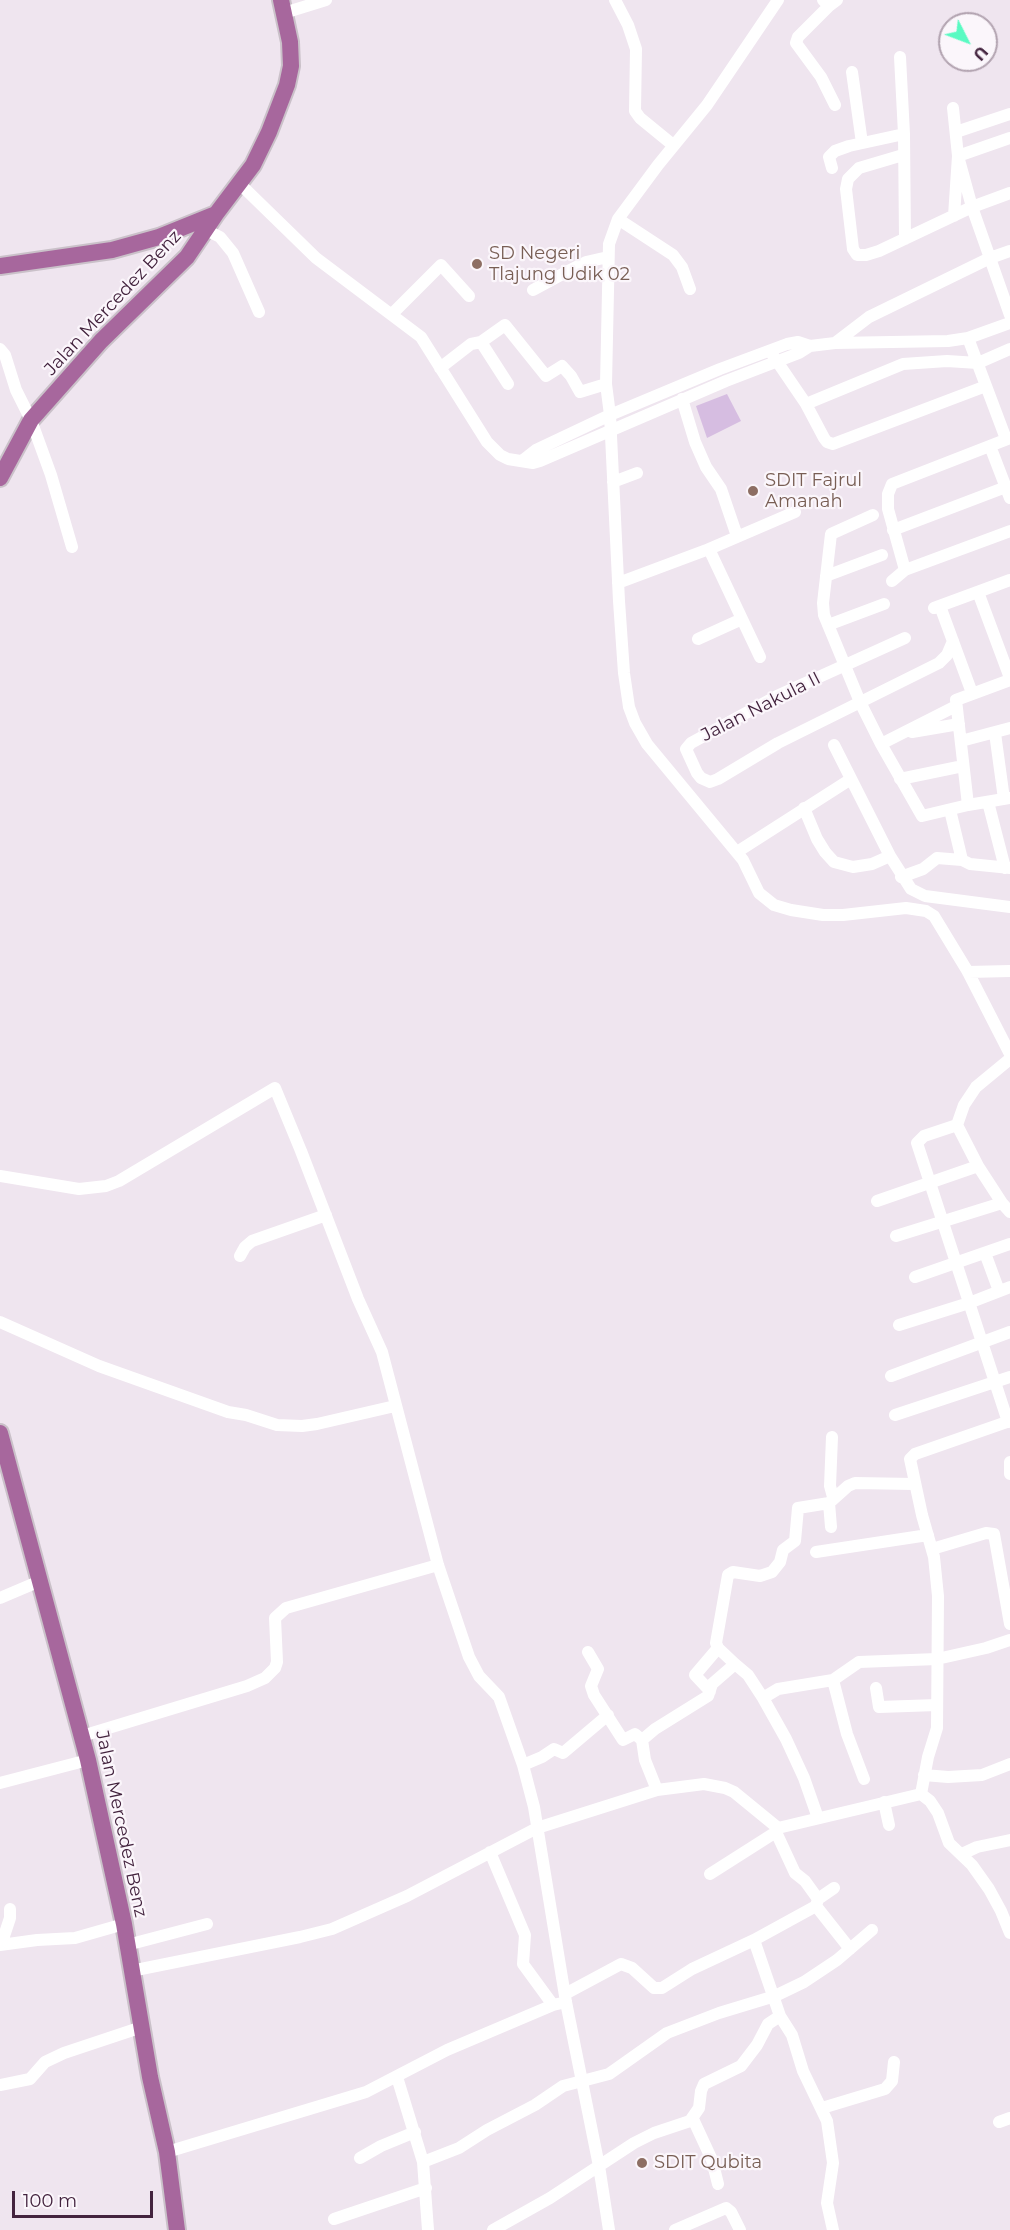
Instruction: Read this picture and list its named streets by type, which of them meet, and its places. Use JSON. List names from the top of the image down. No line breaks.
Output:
{"streets":{"main road":["Jalan Mercedez Benz"],"street":["Jalan Nakula II"]},"places":["SD Negeri Tlajung Udik 02","SDIT Fajrul Amanah","SDIT Qubita"],"scale_bar":"100 m","north":"bottom right"}
